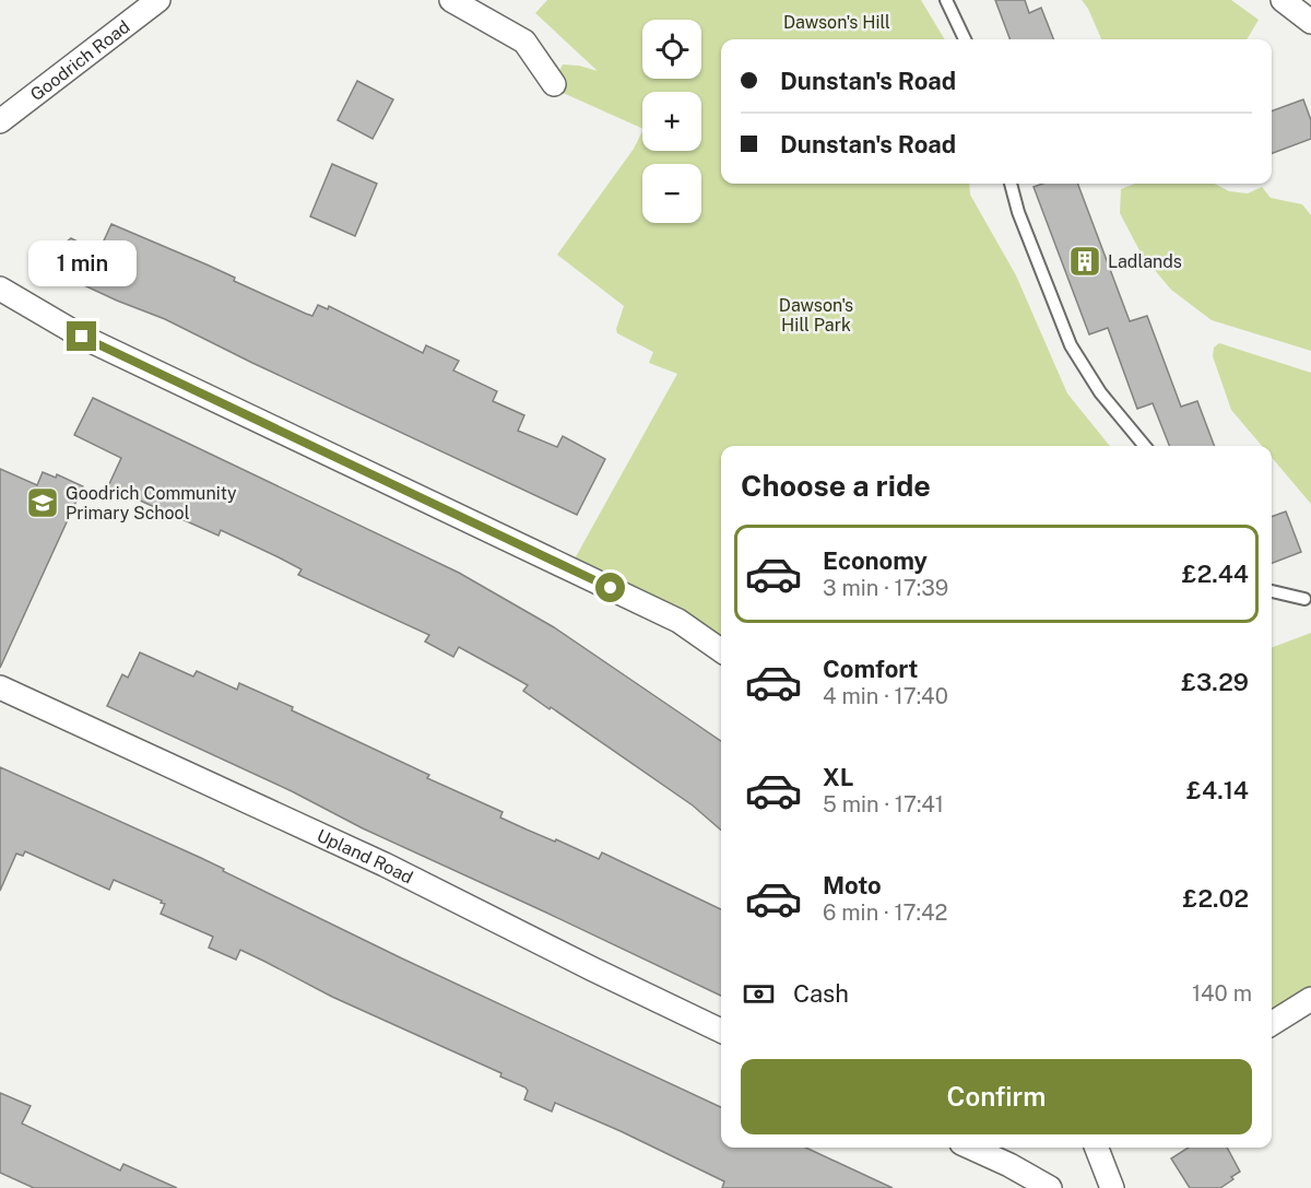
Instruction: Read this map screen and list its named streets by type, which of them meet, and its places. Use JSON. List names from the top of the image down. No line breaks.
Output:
{"streets":{"street":["Goodrich Road","Upland Road"]},"parks":["Dawson's Hill","Dawson's Hill Park"],"places":{"building":["Ladlands"],"school or university":["Goodrich Community Primary School"]},"page":{"map_buttons":["+","−"],"banner":["Dunstan's Road","Dunstan's Road"],"bubble":"1 min","heading":"Choose a ride","list":[{"name":"Economy","note":"3 min · 17:39","value":"£2.44"},{"name":"Comfort","note":"4 min · 17:40","value":"£3.29"},{"name":"XL","note":"5 min · 17:41","value":"£4.14"},{"name":"Moto","note":"6 min · 17:42","value":"£2.02"}],"pay":["Cash","140 m"],"buttons":"Confirm"}}
